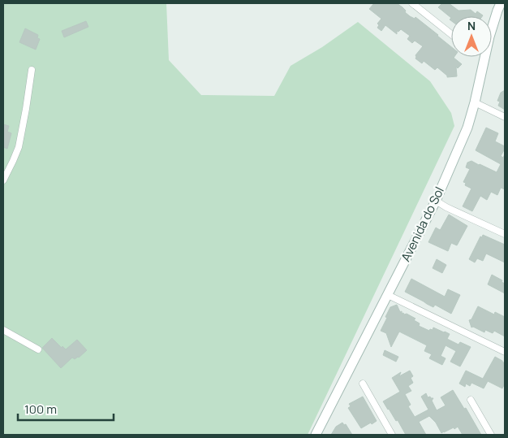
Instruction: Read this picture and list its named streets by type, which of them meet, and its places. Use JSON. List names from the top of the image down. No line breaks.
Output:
{"streets":{"street":["Avenida do Sol"]},"scale_bar":"100 m","north":"top"}
